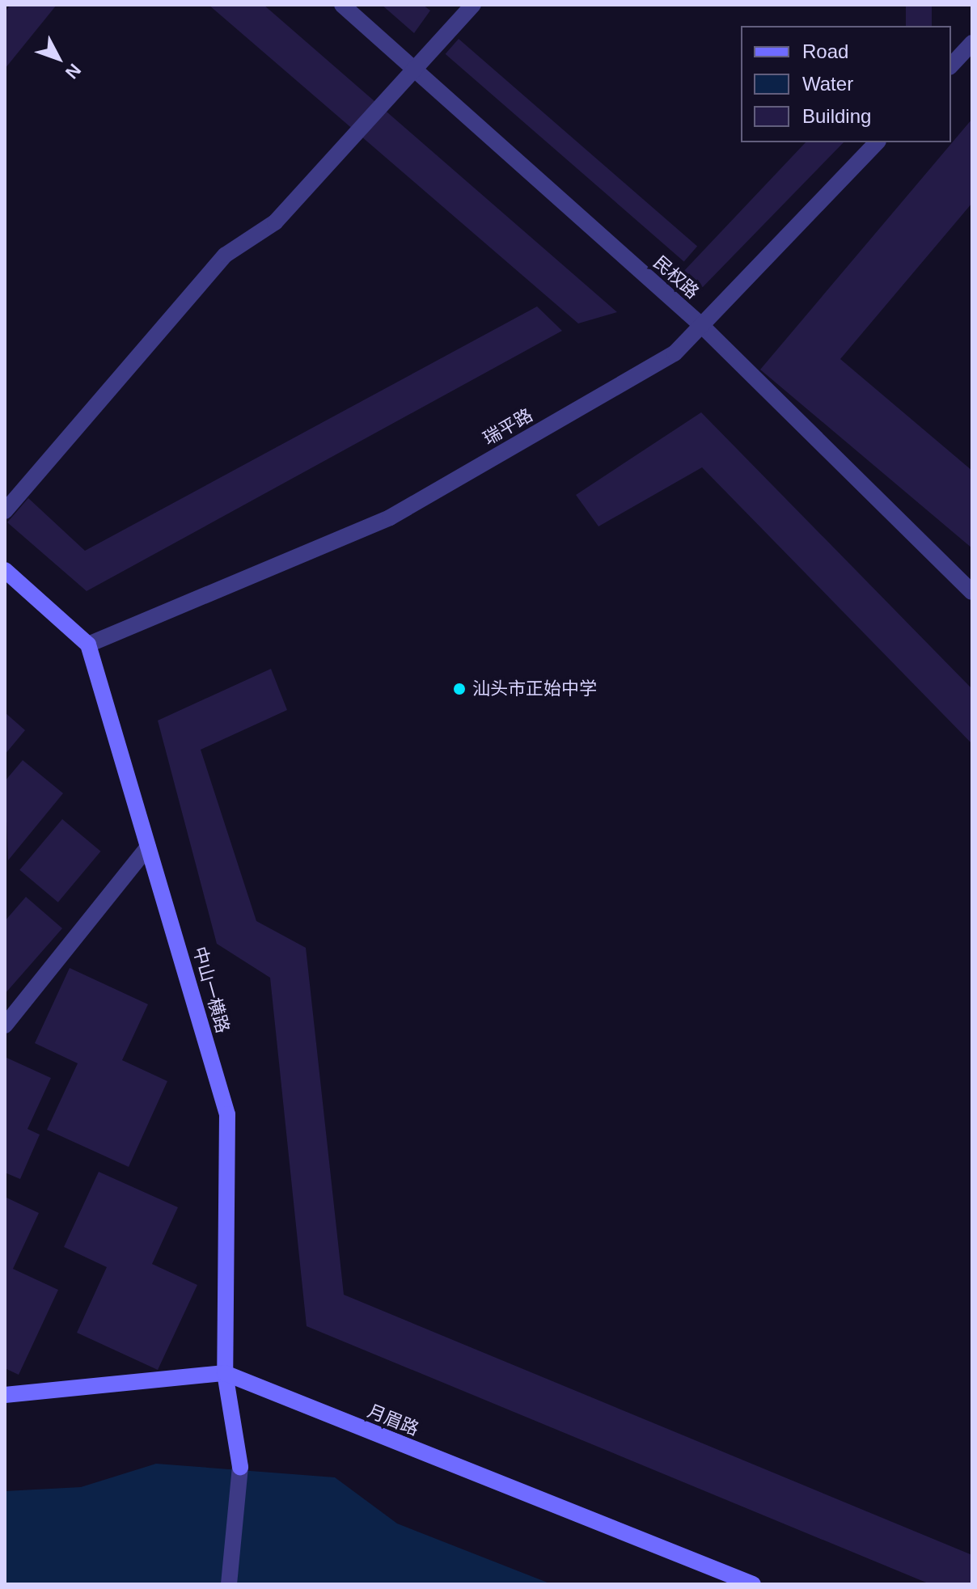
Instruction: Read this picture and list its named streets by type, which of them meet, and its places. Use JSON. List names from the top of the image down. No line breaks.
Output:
{"streets":{"street":["民权路","瑞平路","中山一横路","月眉路"]},"crossings":[["民权路","瑞平路"],["瑞平路","中山一横路"],["中山一横路","月眉路"]],"places":["汕头市正始中学"],"legend":["Road","Water","Building"],"north":"bottom right"}
